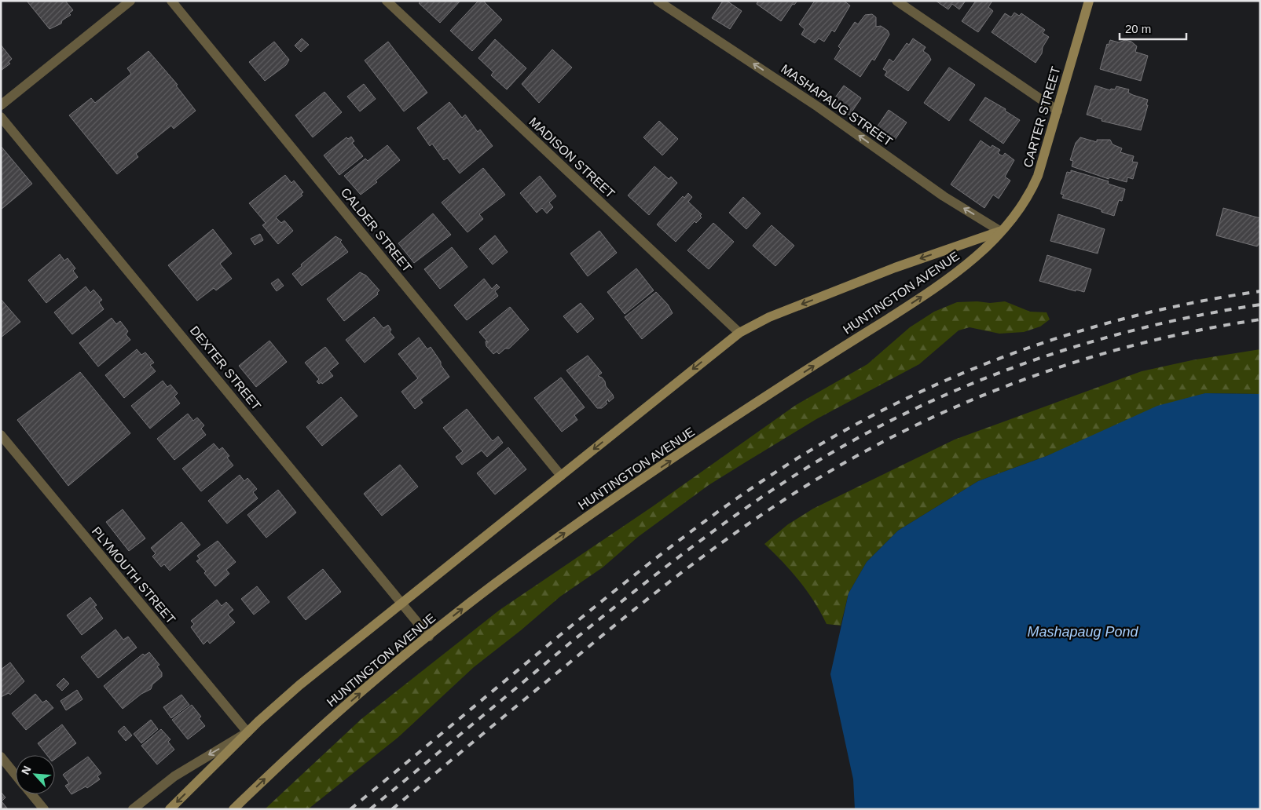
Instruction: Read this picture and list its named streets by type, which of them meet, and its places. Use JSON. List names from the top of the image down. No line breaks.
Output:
{"streets":{"main road":["CARTER STREET","HUNTINGTON AVENUE"],"street":["MASHAPAUG STREET","MADISON STREET","CALDER STREET","DEXTER STREET","PLYMOUTH STREET"]},"crossings":[["MASHAPAUG STREET","CARTER STREET"],["MASHAPAUG STREET","HUNTINGTON AVENUE"],["CARTER STREET","HUNTINGTON AVENUE"],["MADISON STREET","HUNTINGTON AVENUE"],["CALDER STREET","HUNTINGTON AVENUE"],["HUNTINGTON AVENUE","DEXTER STREET"],["HUNTINGTON AVENUE","PLYMOUTH STREET"]],"one_way":["MASHAPAUG STREET"],"water":["Mashapaug Pond"],"scale_bar":"20 m","north":"top left"}
